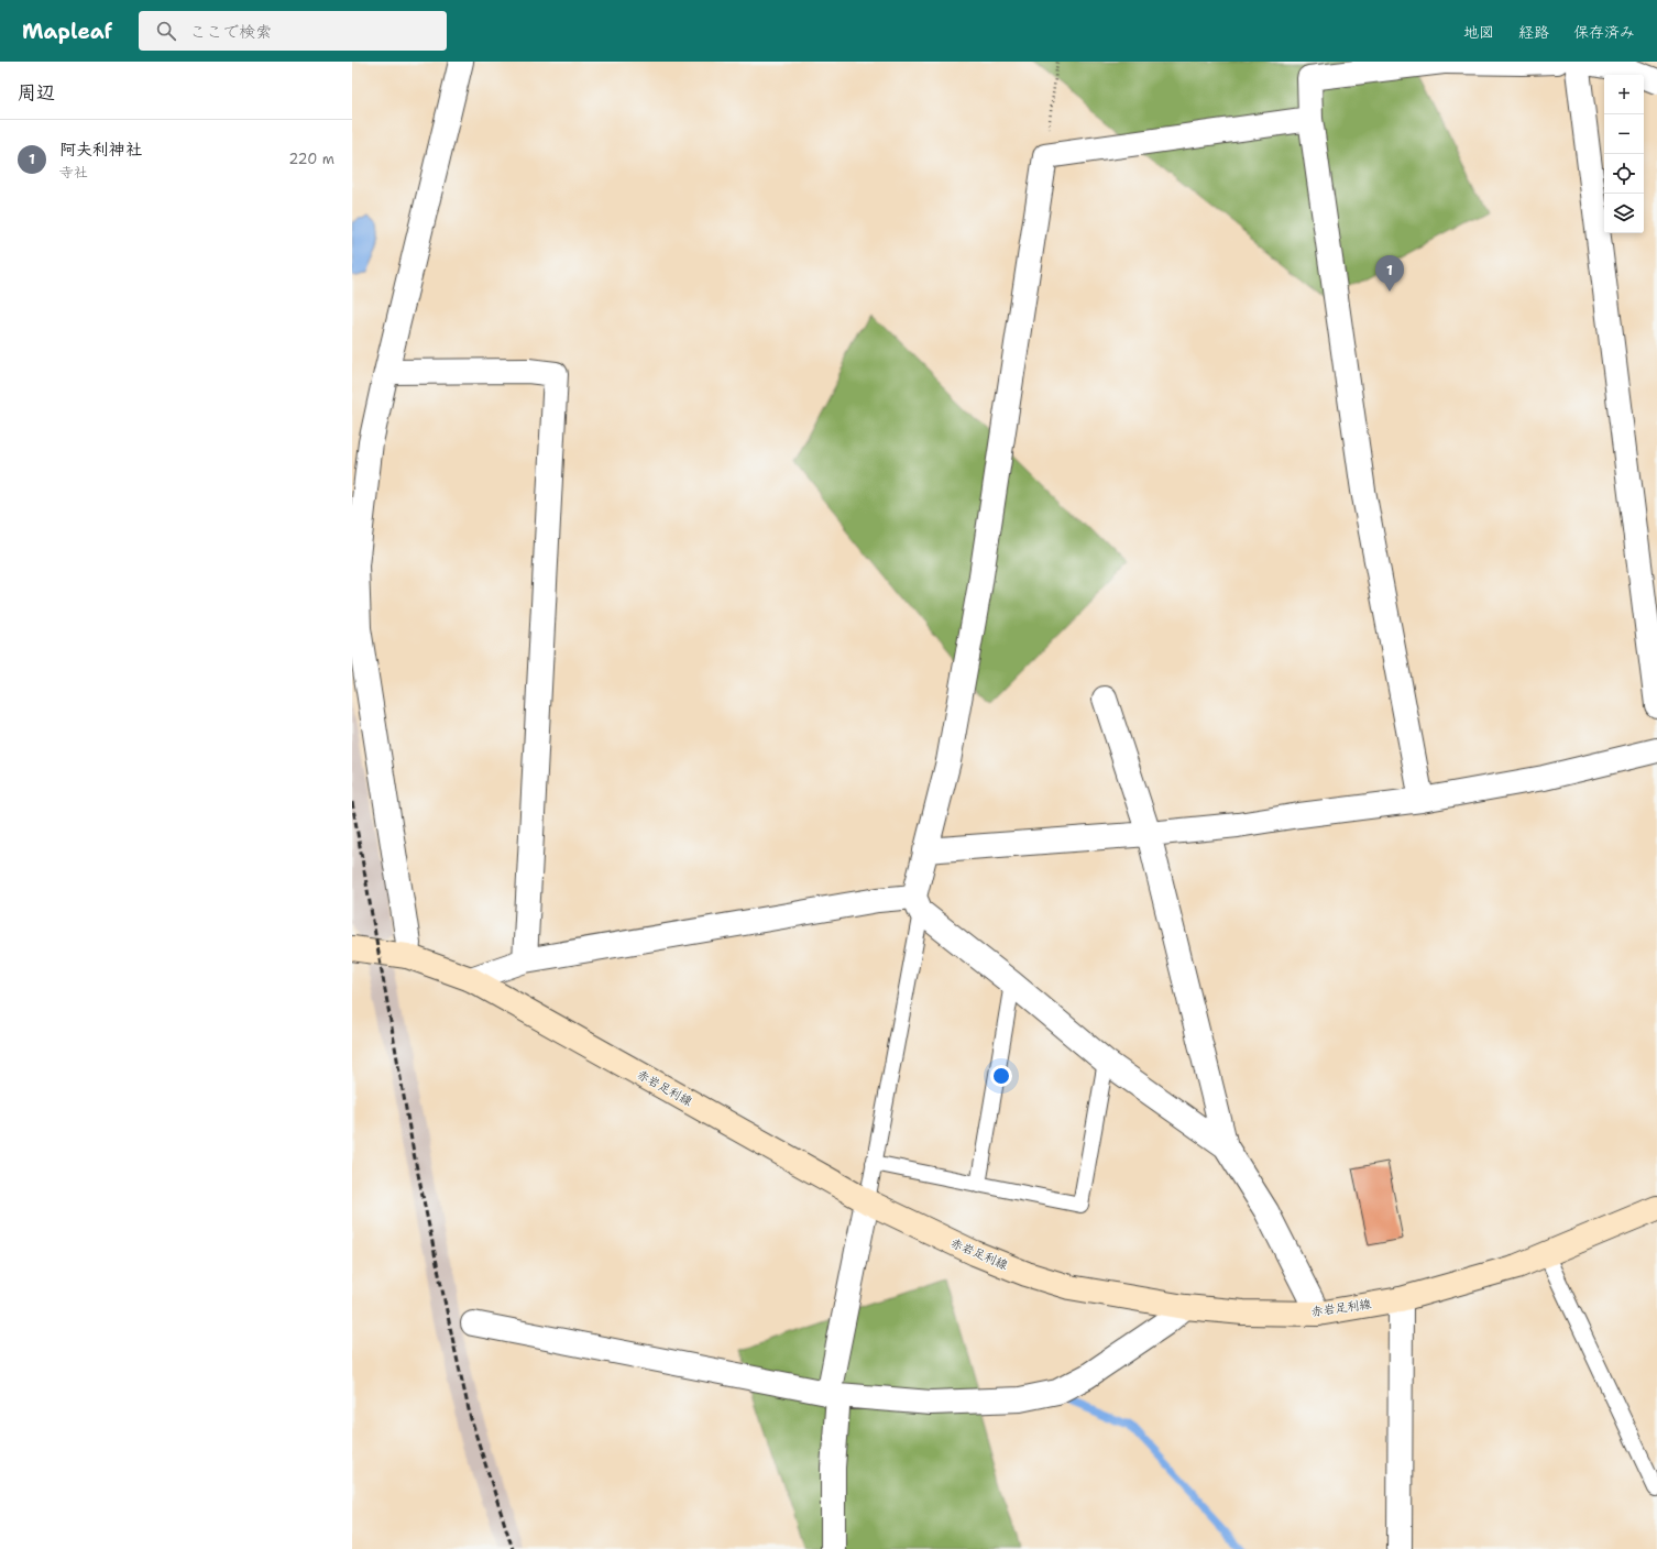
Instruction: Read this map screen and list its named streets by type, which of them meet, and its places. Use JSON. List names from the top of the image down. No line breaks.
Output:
{"streets":{"main road":["赤岩足利線"]},"page":{"header":"Mapleaf","search":"ここで検索","nav":["地図","経路","保存済み"],"heading":"周辺","map_buttons":["+","−"],"list":[{"mark":"1","name":"阿夫利神社","note":"寺社","value":"220 m"}],"pins":"1"}}
